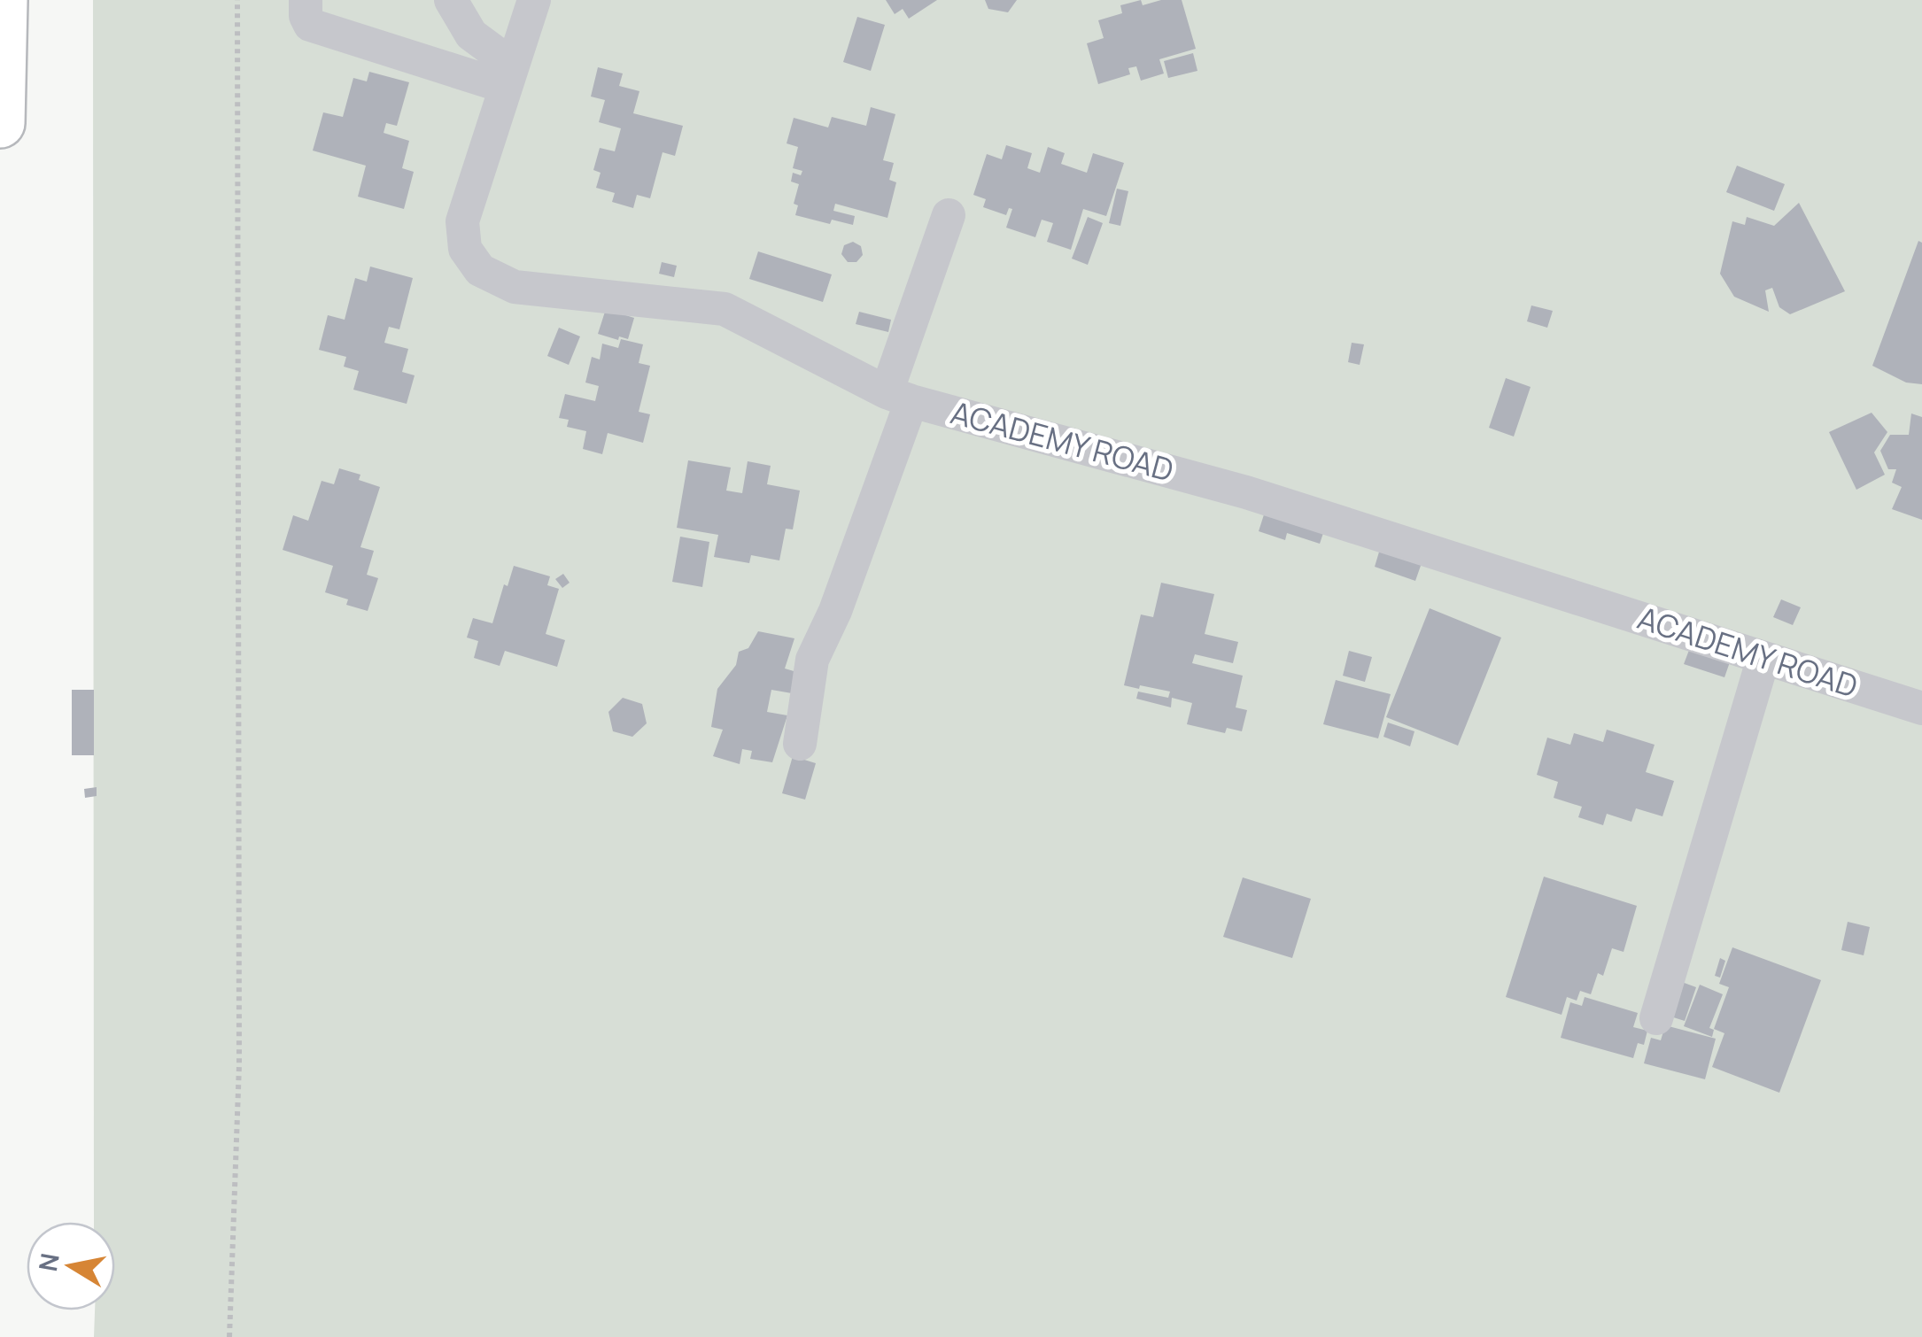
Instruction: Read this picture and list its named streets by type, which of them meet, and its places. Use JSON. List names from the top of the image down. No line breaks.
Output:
{"streets":{"street":["ACADEMY ROAD"]},"north":"left"}
